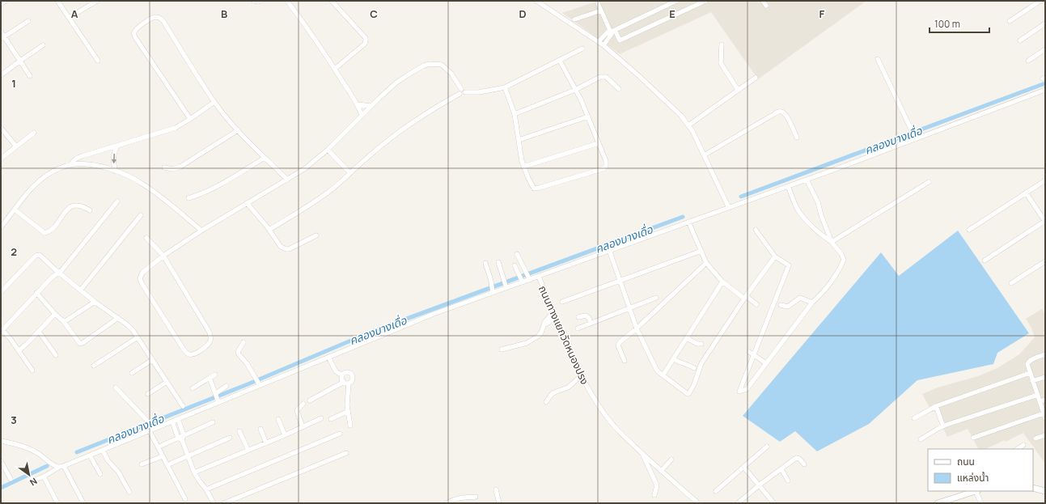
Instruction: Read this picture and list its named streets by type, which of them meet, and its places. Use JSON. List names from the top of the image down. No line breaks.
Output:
{"streets":{"street":["ถนนทางแยกวัดหนองปรง"]},"water":["คลองบางเดื่อ"],"legend":["ถนน","แหล่งน้ำ"],"scale_bar":"100 m","north":"bottom right","grid":{"columns":["A","B","C","D","E","F"],"rows":["1","2","3"]}}
